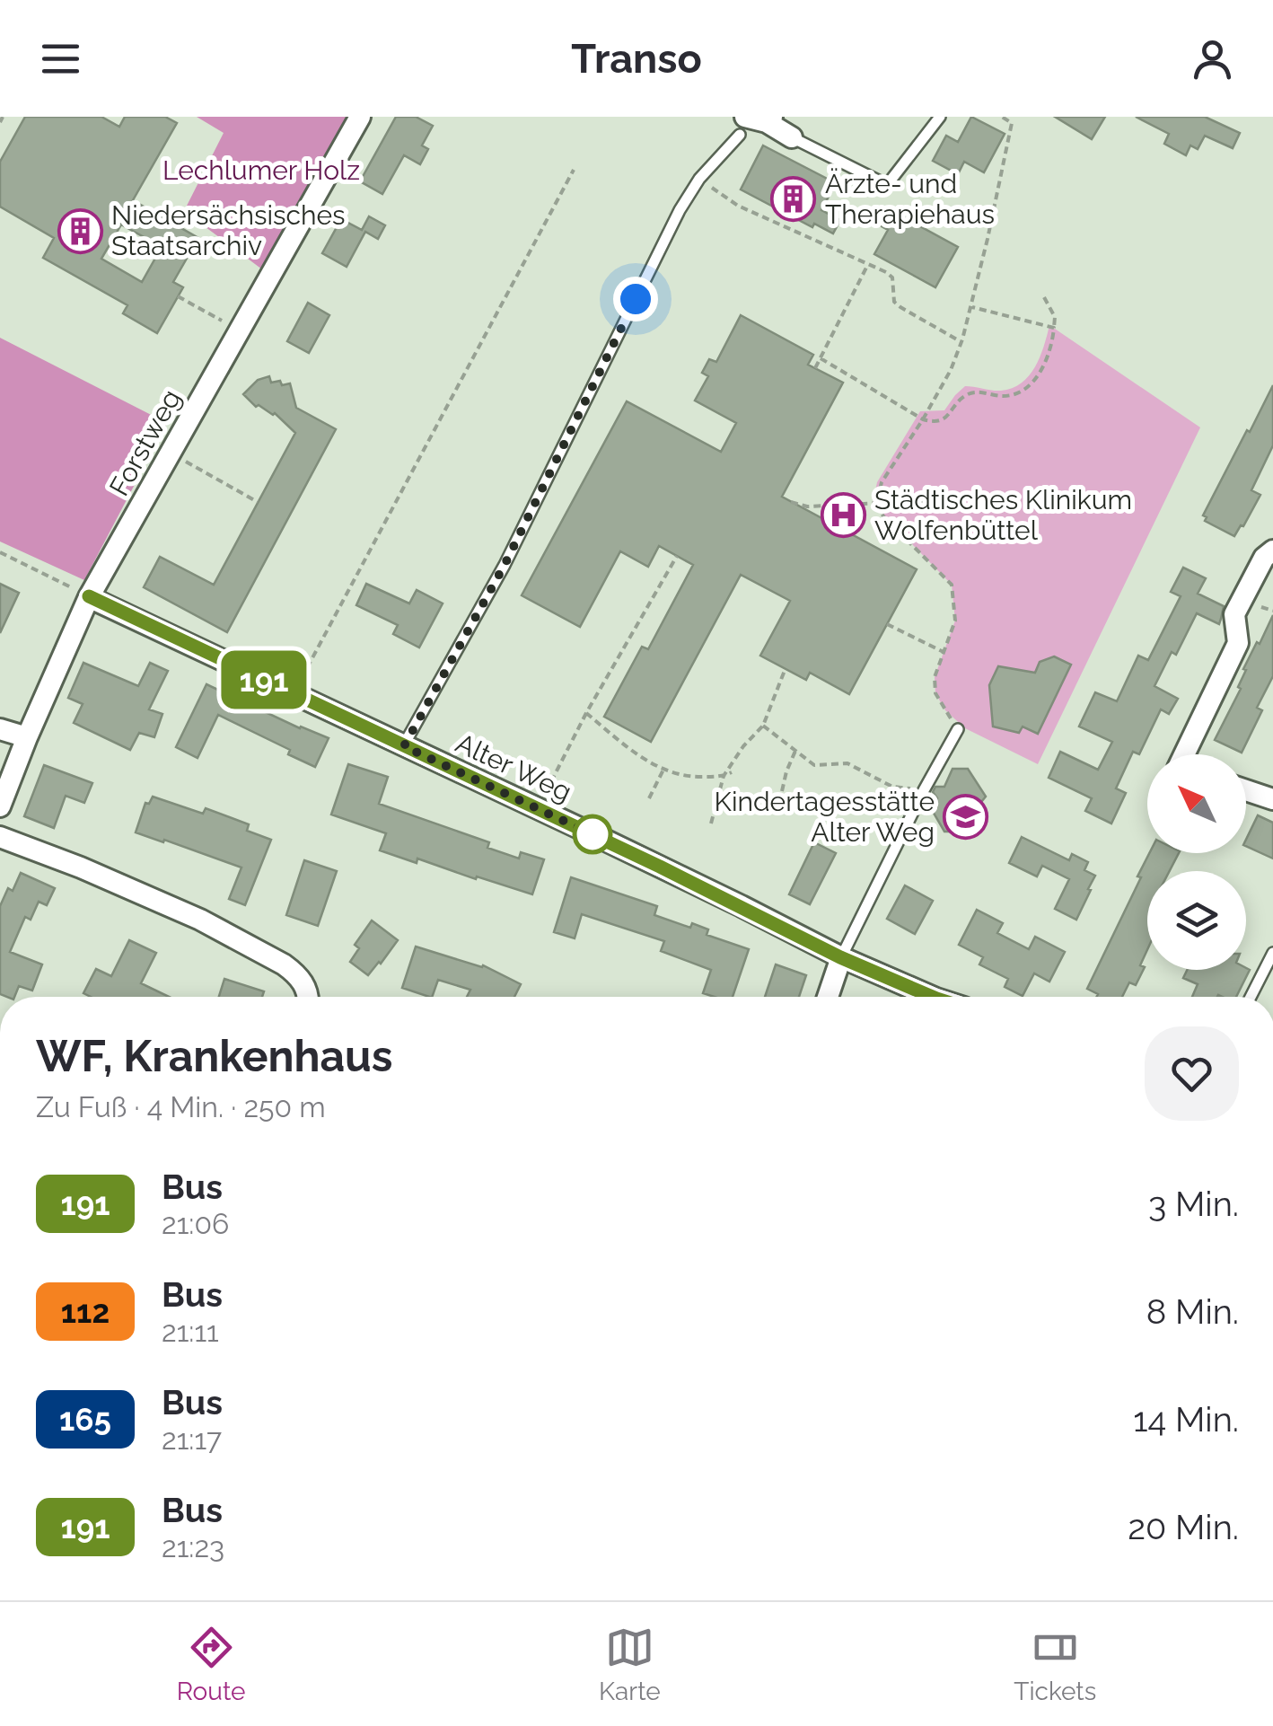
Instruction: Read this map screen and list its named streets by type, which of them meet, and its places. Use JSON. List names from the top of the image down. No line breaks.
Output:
{"streets":{"street":["Forstweg","Alter Weg"]},"crossings":[["Forstweg","Alter Weg"]],"parks":["Lechlumer Holz"],"places":{"building":["Ärzte- und Therapiehaus","Niedersächsisches Staatsarchiv"],"hospital":["Städtisches Klinikum Wolfenbüttel"],"school or university":["Kindertagesstätte Alter Weg"]},"lines":["bus line 191"],"north":"top left","page":{"header":"Transo","on_map":"191","heading":["WF, Krankenhaus","Zu Fuß · 4 Min. · 250 m"],"list":[{"mark":"191","name":"Bus","note":"21:06","value":"3 Min."},{"mark":"112","name":"Bus","note":"21:11","value":"8 Min."},{"mark":"165","name":"Bus","note":"21:17","value":"14 Min."},{"mark":"191","name":"Bus","note":"21:23","value":"20 Min."}],"tabs":["Route","Karte","Tickets"]}}
